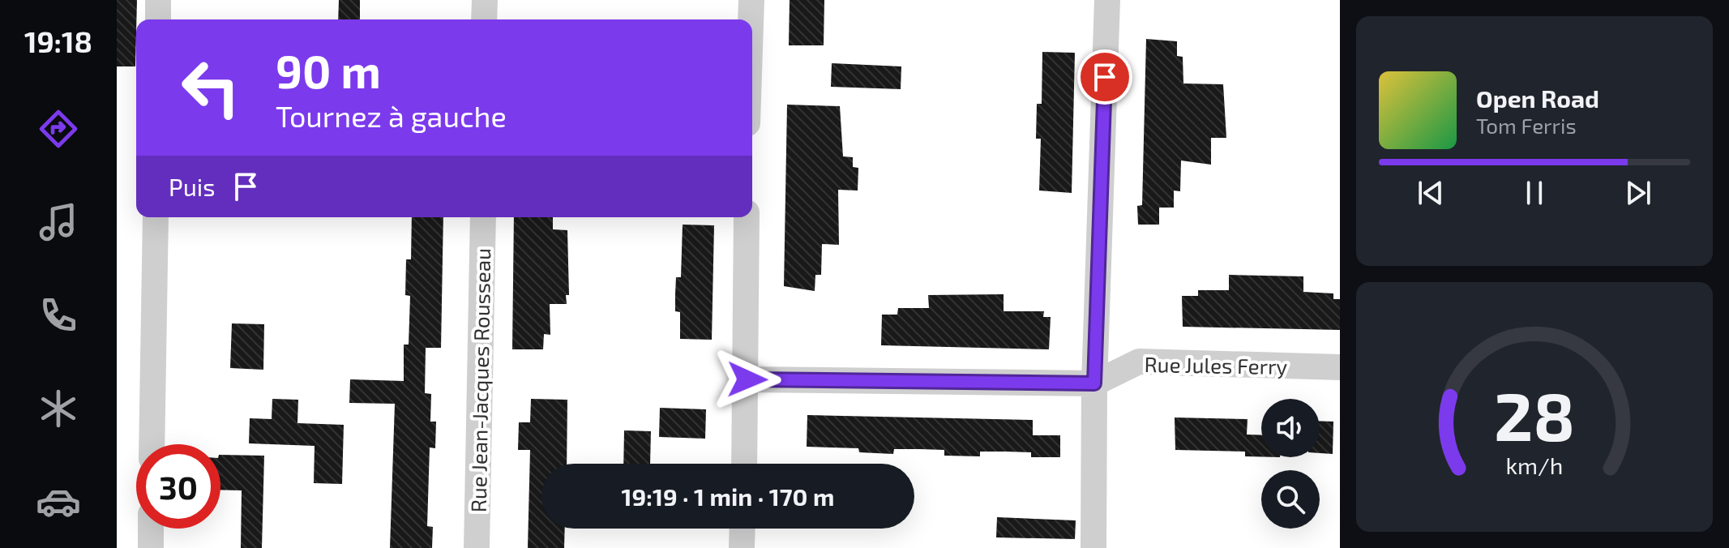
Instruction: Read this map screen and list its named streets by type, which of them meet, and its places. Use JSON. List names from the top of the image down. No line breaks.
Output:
{"streets":{"street":["Rue Jules Ferry","Rue Jean-Jacques Rousseau"]},"page":{"tabs":"19:18","turn":["90 m","Tournez à gauche"],"song":["Open Road","Tom Ferris"],"then":"Puis","limit":"30","trip":"19:19 · 1 min · 170 m","gauge":["28","km/h"]}}
